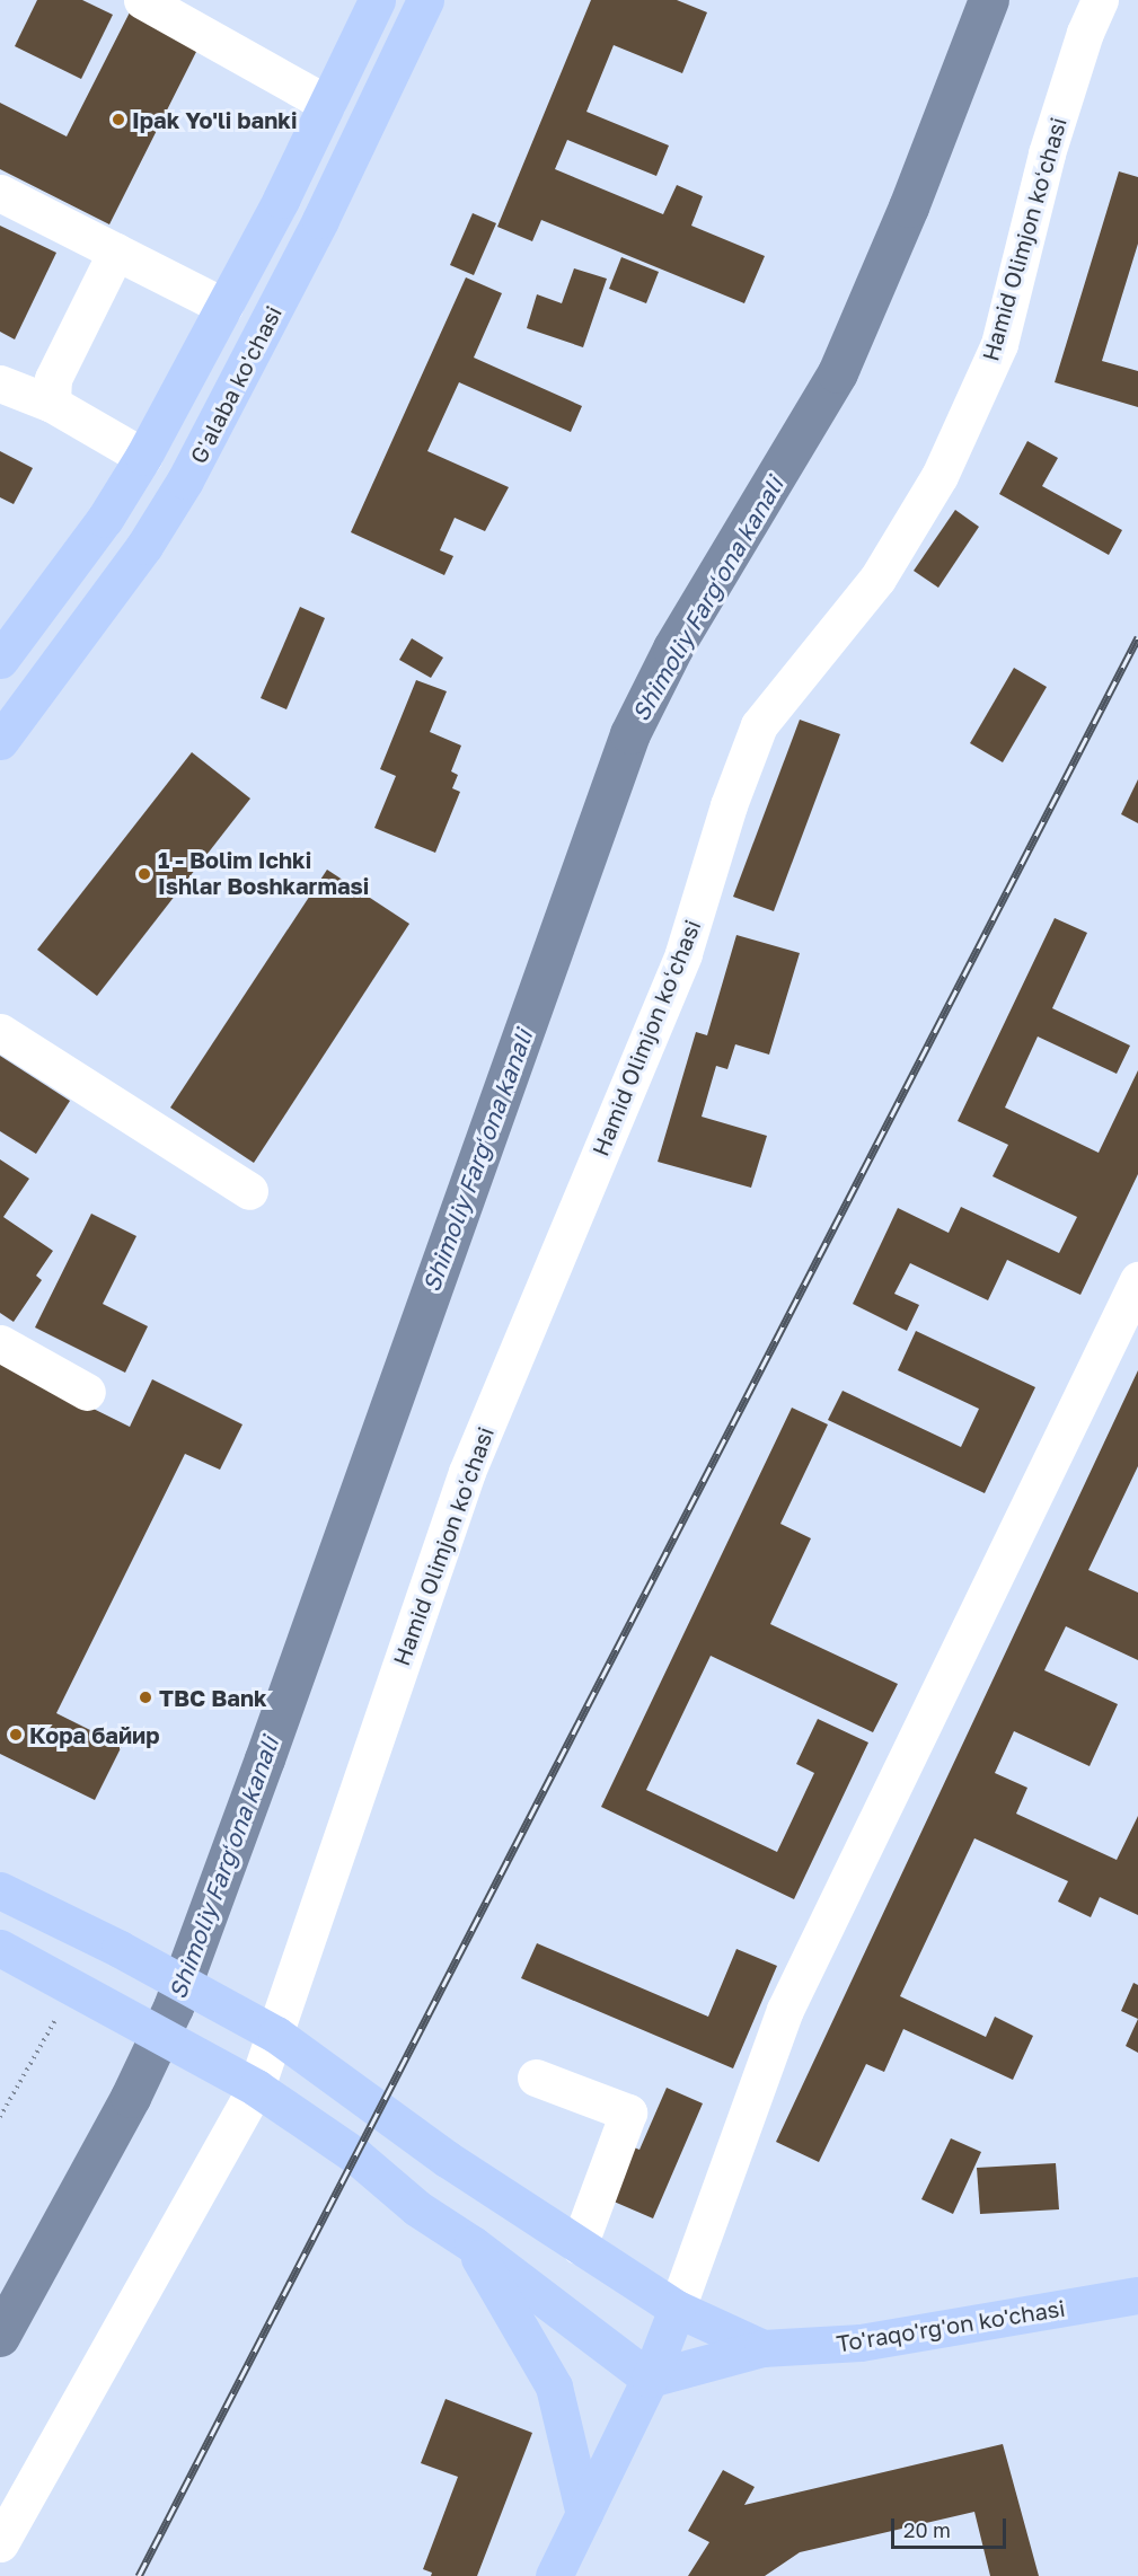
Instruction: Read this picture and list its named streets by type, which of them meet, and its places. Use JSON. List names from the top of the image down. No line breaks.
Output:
{"streets":{"main road":["G'alaba ko'chasi","To'raqo'rg'on ko'chasi"],"street":["Hamid Olimjon koʻchasi"]},"crossings":[["Hamid Olimjon koʻchasi","To'raqo'rg'on ko'chasi"]],"water":["Shimoliy Fargʻona kanali"],"places":["Ipak Yo'li banki","1 - Bolim Ichki Ishlar Boshkarmasi","TBC Bank","Кора байир"],"scale_bar":"20 m"}
